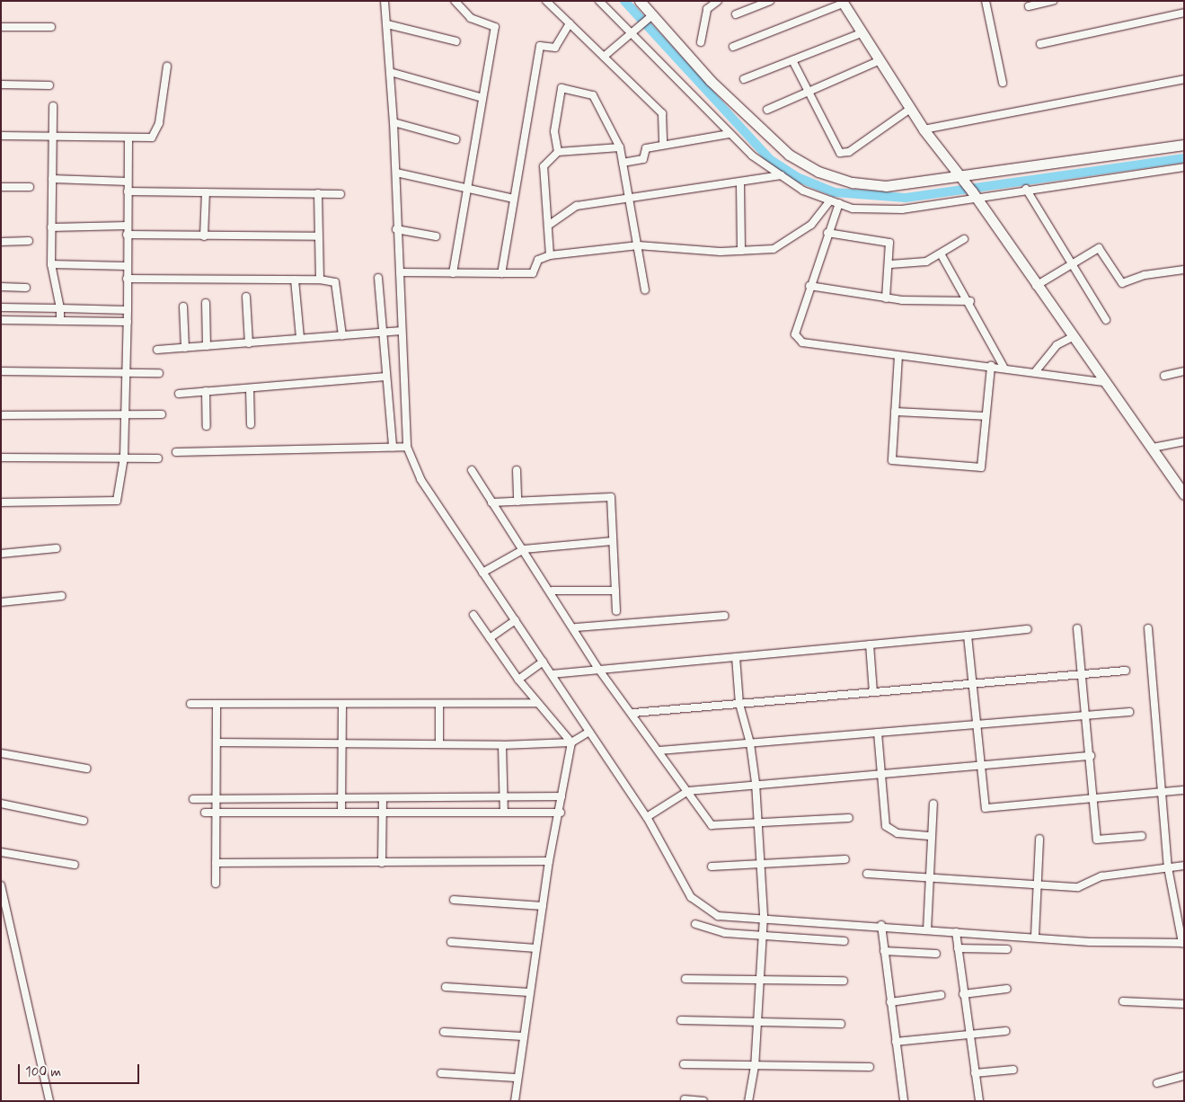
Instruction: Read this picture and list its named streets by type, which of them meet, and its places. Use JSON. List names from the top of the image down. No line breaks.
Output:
{"scale_bar":"100 m"}
